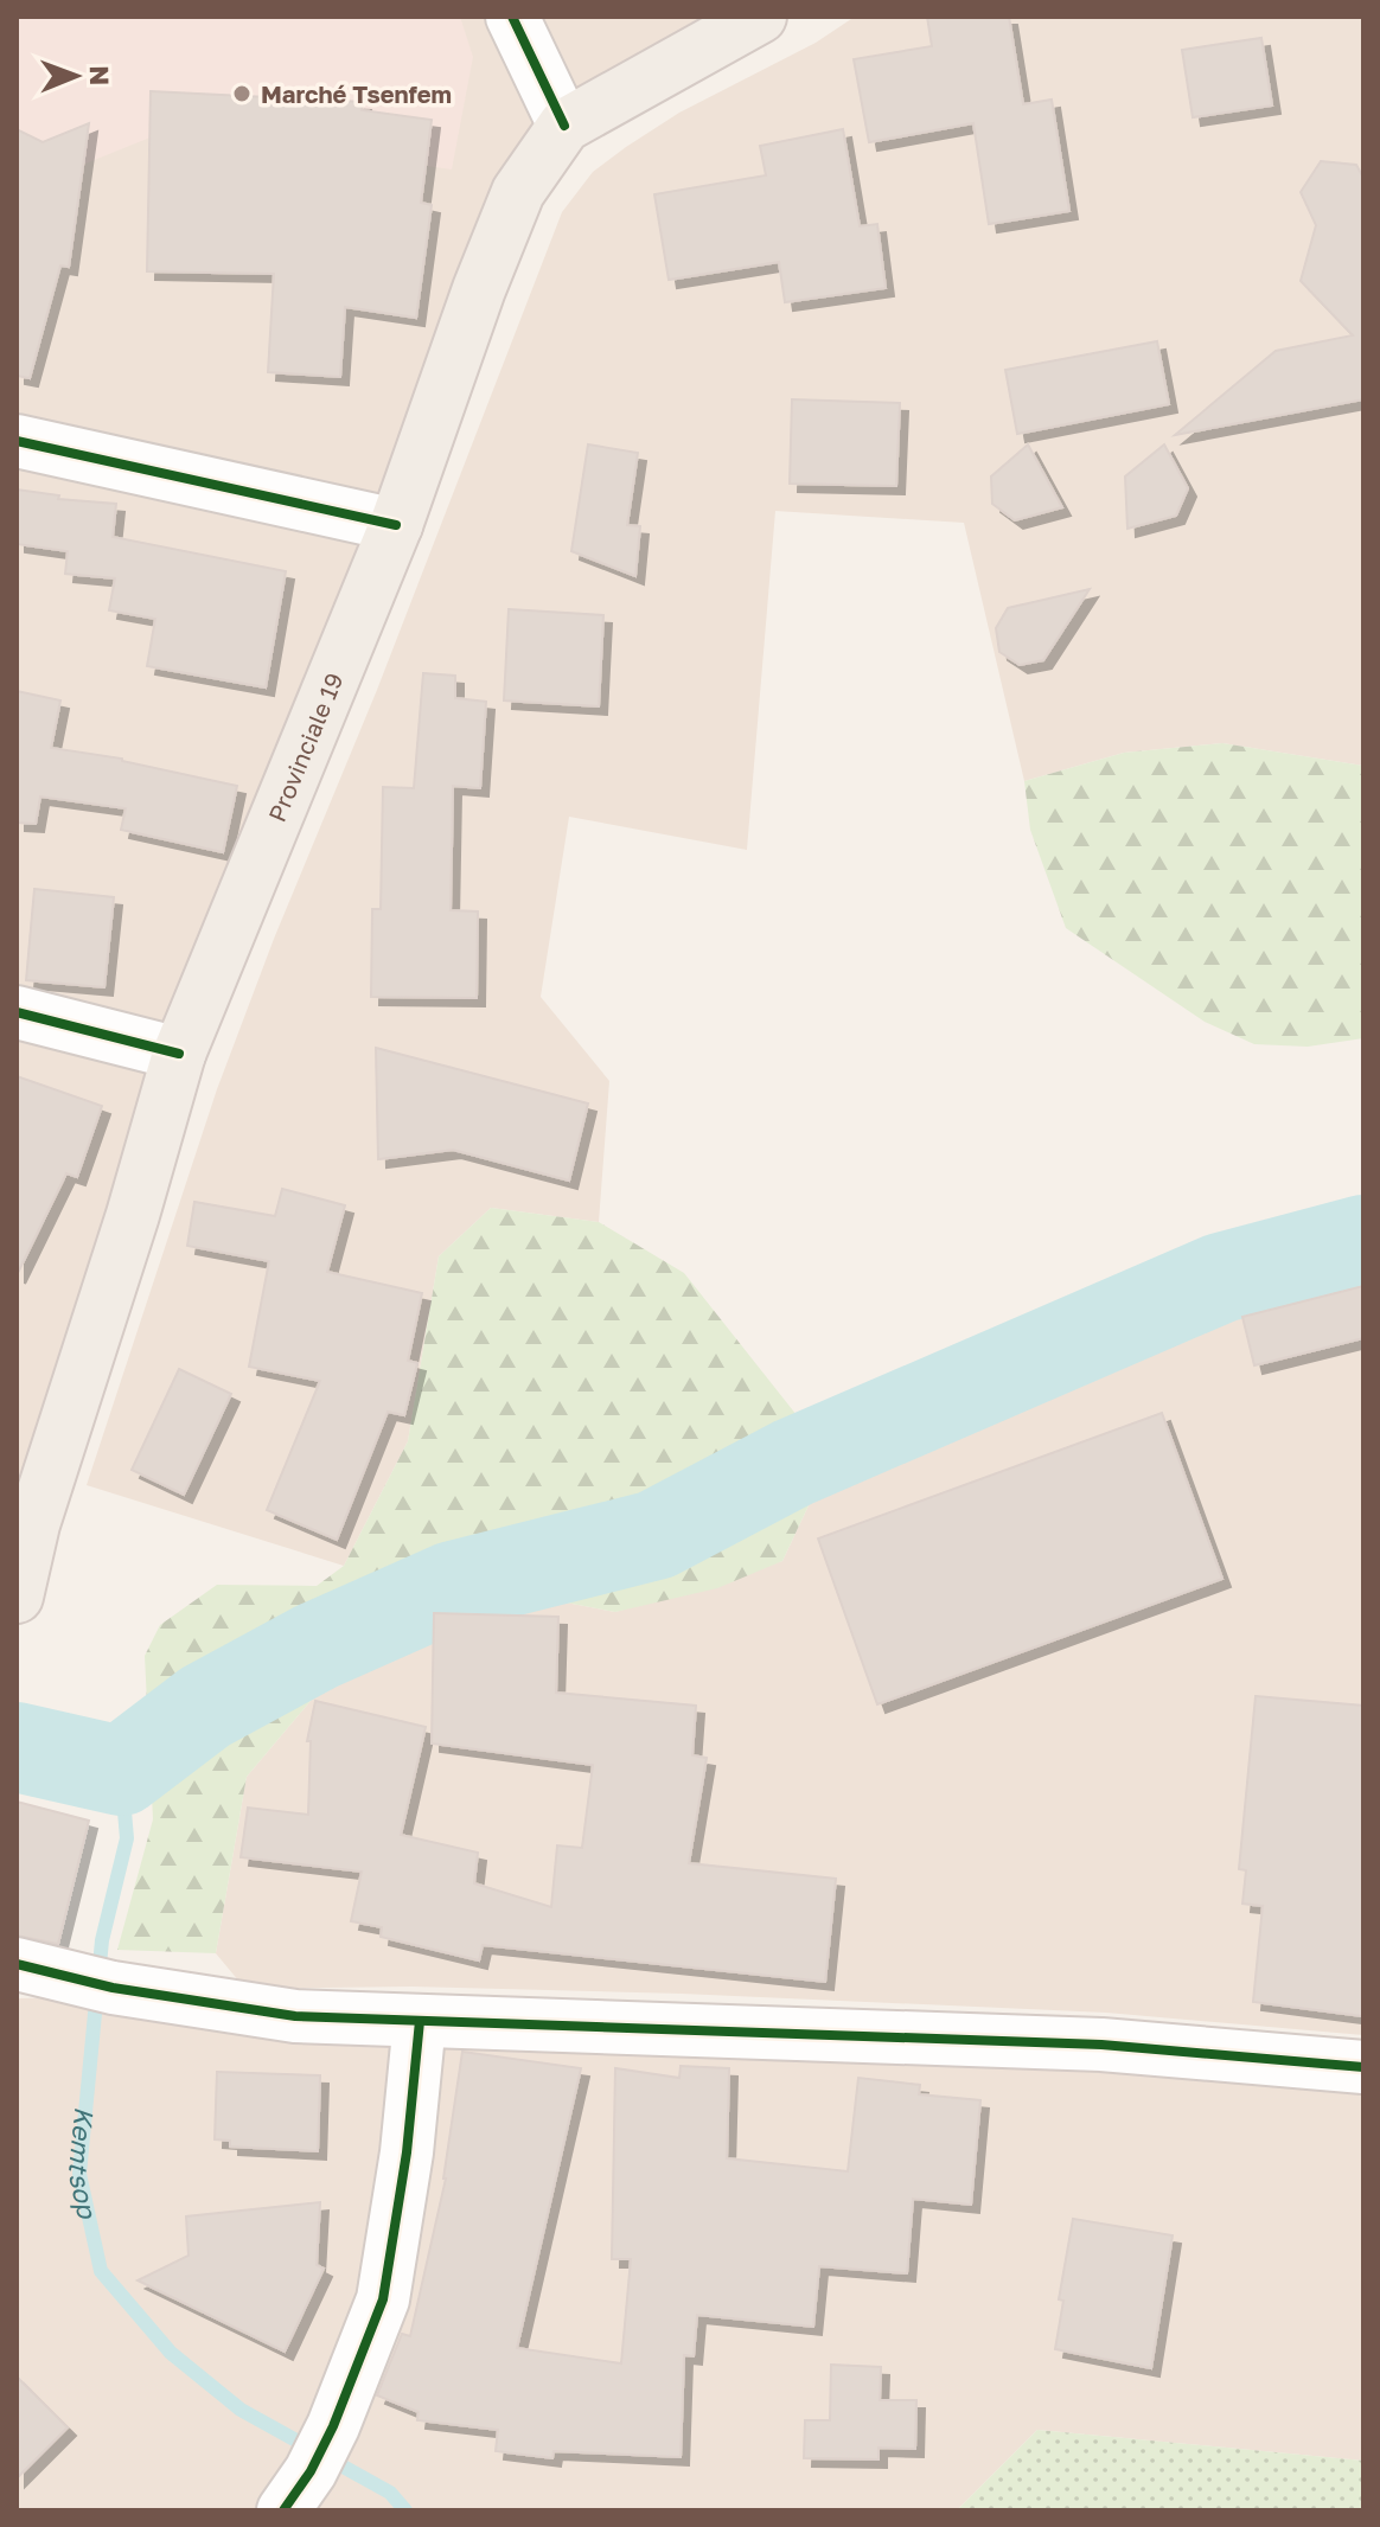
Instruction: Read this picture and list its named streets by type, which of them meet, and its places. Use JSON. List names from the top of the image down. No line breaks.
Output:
{"streets":{"main road":["Provinciale 19"]},"water":["Kemtsop"],"places":["Marché Tsenfem"],"north":"right"}
